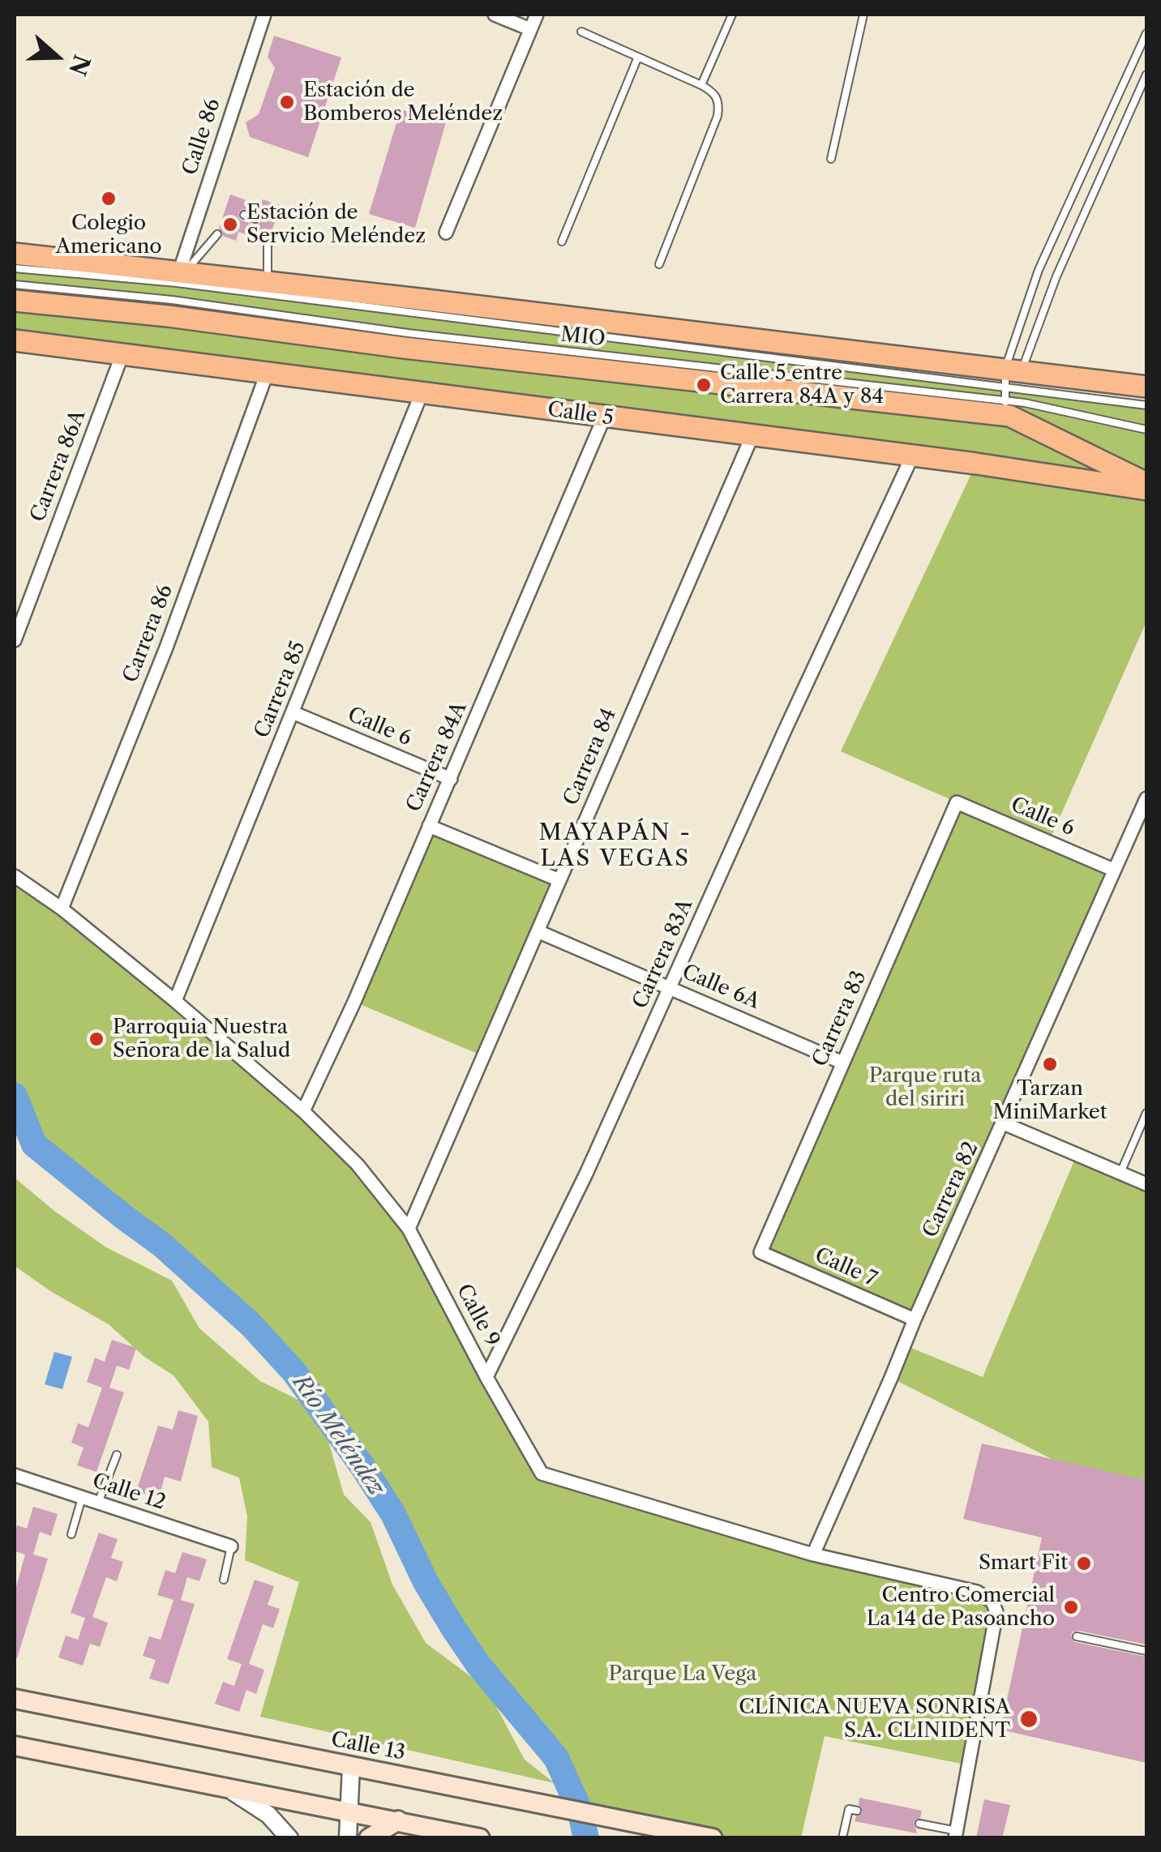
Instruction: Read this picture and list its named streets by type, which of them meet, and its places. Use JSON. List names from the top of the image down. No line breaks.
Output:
{"streets":{"main road":["Calle 5","Calle 13"],"street":["Calle 86","Carrera 86A","Carrera 86","Carrera 85","Calle 6","Carrera 84A","Carrera 84","Carrera 83A","Calle 6A","Carrera 83","Carrera 82","Calle 7","Calle 9","Calle 12"],"lane":["MIO"]},"crossings":[["Calle 5","Carrera 86A"],["Calle 5","Carrera 86"],["Calle 5","Carrera 85"],["Calle 5","Carrera 84A"],["Calle 5","Carrera 84"],["Calle 5","Carrera 83A"],["Carrera 86","Calle 9"],["Carrera 85","Calle 6"],["Carrera 85","Calle 9"],["Calle 6","Carrera 84A"],["Calle 6","Carrera 83"],["Calle 6","Carrera 82"],["Carrera 84A","Calle 9"],["Carrera 84","Calle 6A"],["Carrera 84","Calle 9"],["Carrera 83A","Calle 6A"],["Carrera 83A","Calle 9"],["Calle 6A","Carrera 83"],["Carrera 83","Calle 7"],["Carrera 82","Calle 7"],["Carrera 82","Calle 9"]],"districts":["MAYAPÁN - LAS VEGAS"],"water":["Río Meléndez"],"parks":["Parque ruta del siriri","Parque La Vega"],"places":["Estación de Bomberos Meléndez","Colegio Americano","Estación de Servicio Meléndez","Calle 5 entre Carrera 84A y 84","Parroquia Nuestra Señora de la Salud","Tarzan MiniMarket","Smart Fit","Centro Comercial La 14 de Pasoancho","CLÍNICA NUEVA SONRISA S.A. CLINIDENT"],"north":"right"}
